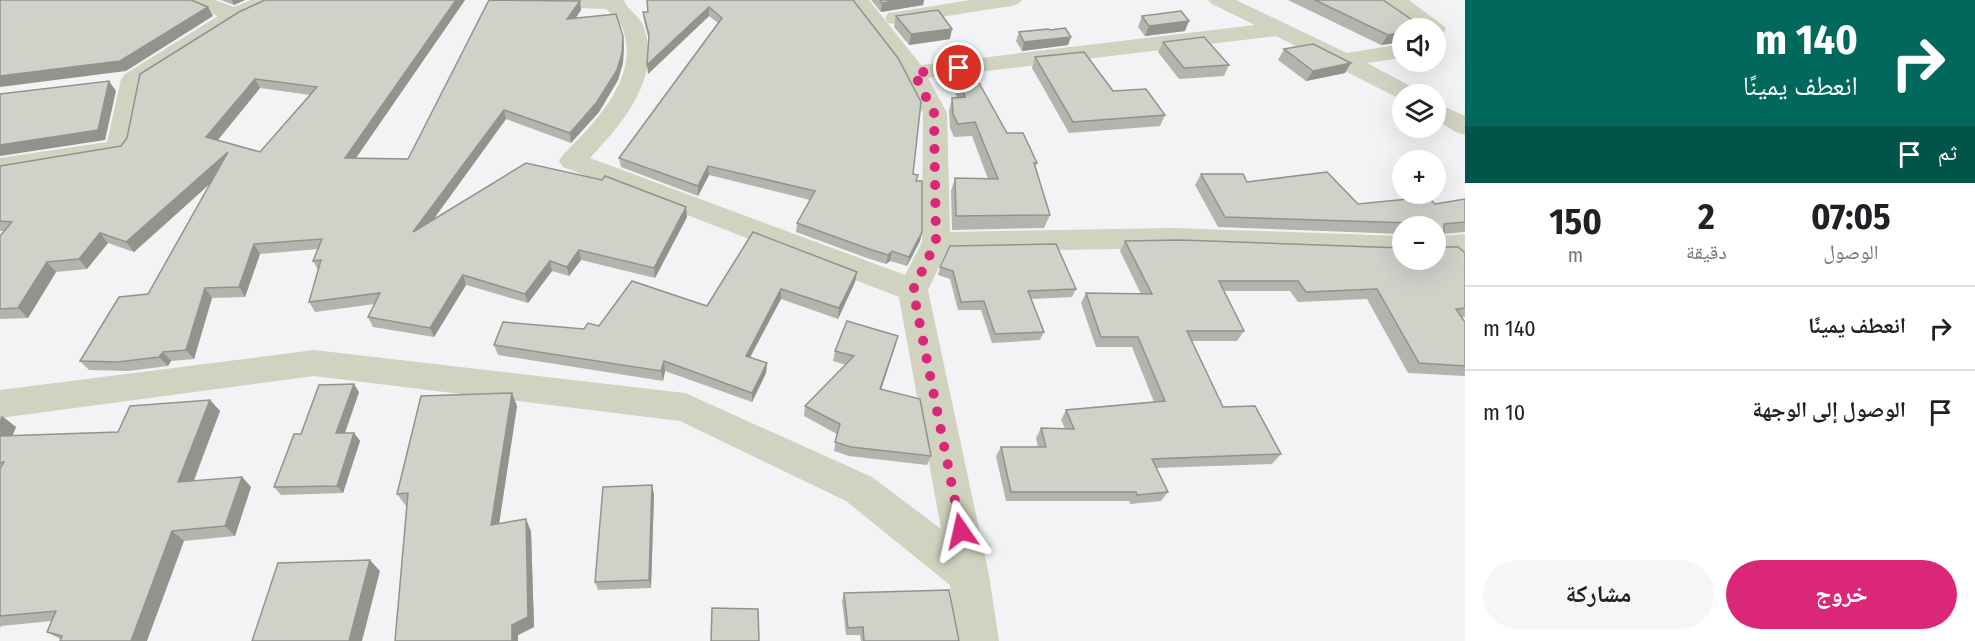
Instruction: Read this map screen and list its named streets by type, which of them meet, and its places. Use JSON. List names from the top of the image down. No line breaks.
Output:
{"page":{"turn":["140 m","انعطف يمينًا"],"map_buttons":["+","−"],"then":"ثم","eta":["07:05","الوصول","2","دقيقة","150","m"],"list":[{"name":"انعطف يمينًا","value":"140 m"},{"name":"الوصول إلى الوجهة","value":"10 m"}],"buttons":["خروج","مشاركة"]}}
